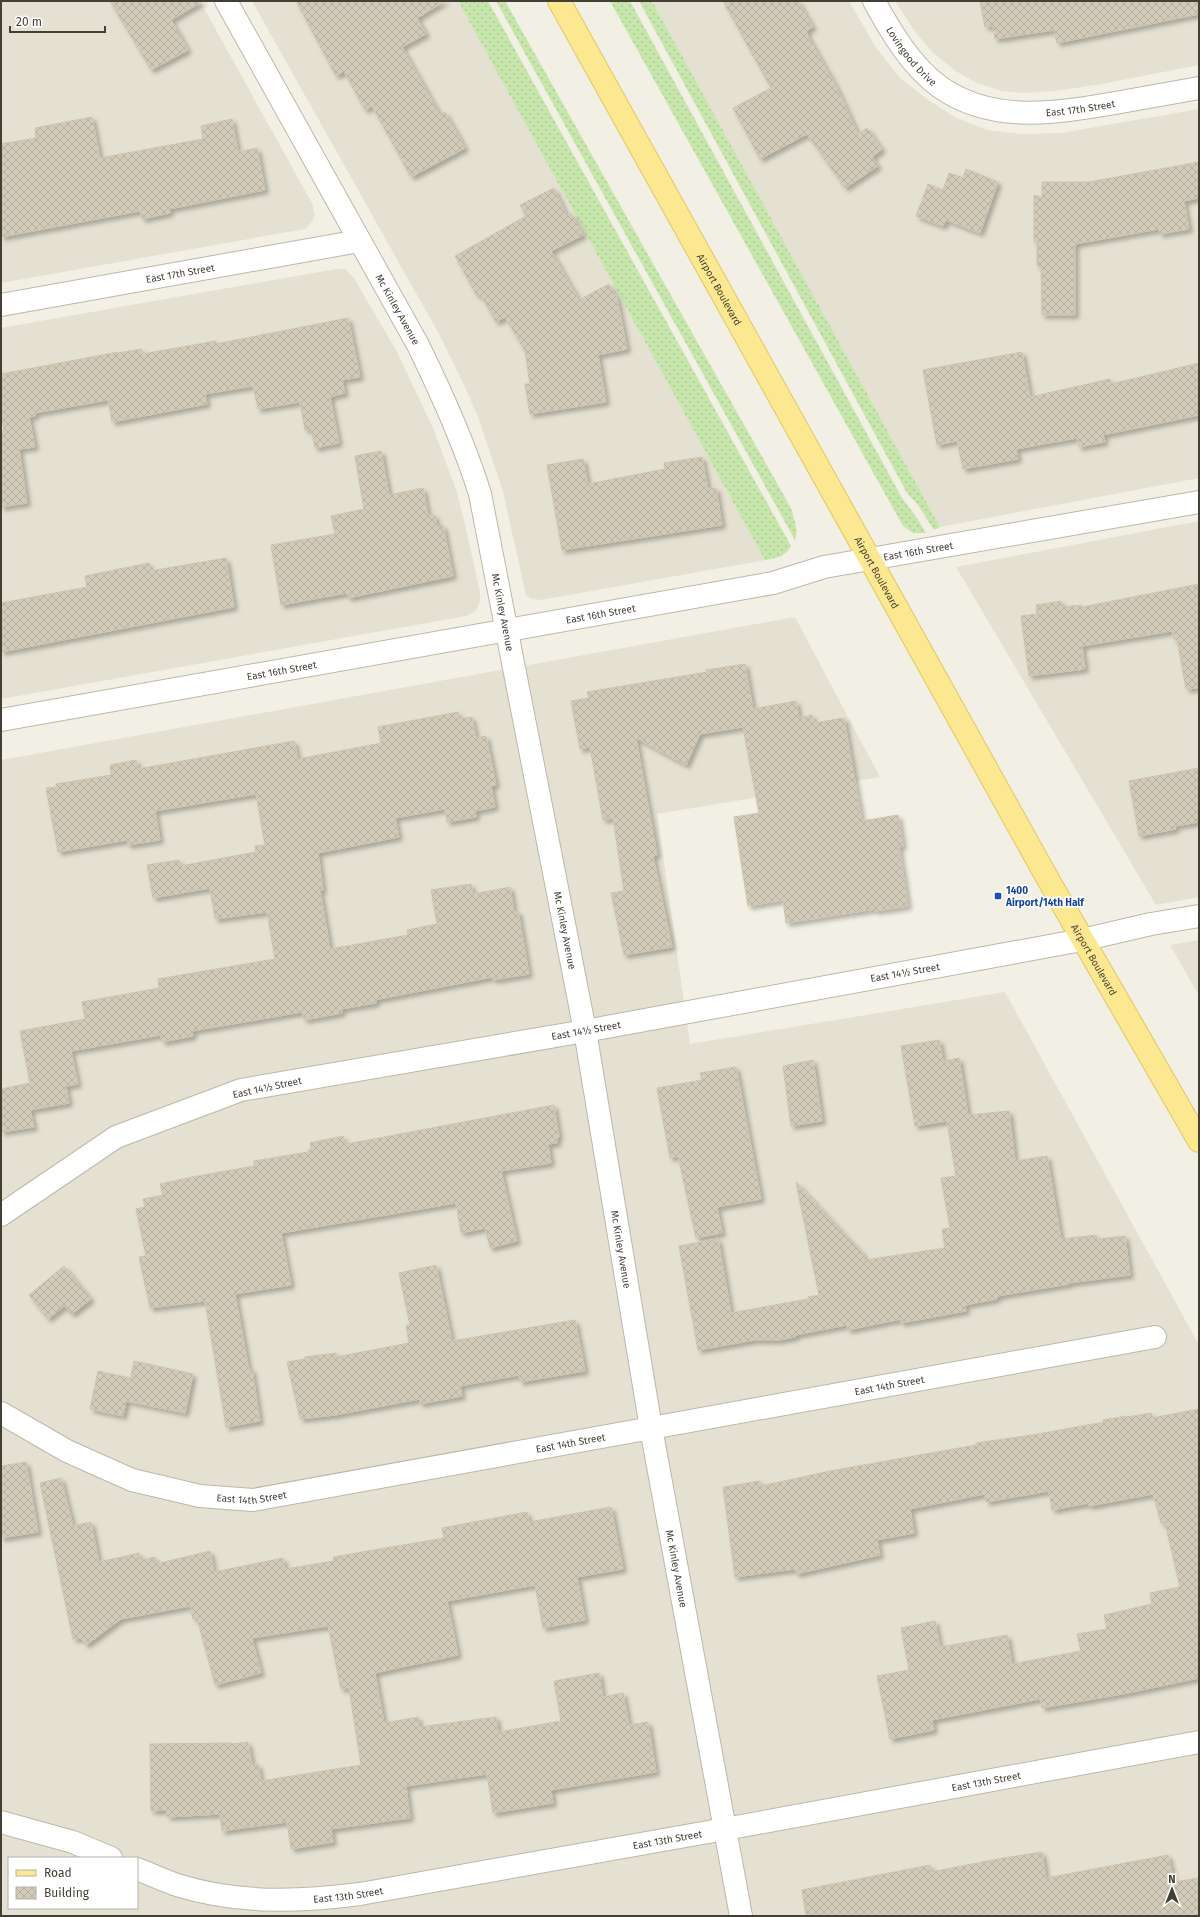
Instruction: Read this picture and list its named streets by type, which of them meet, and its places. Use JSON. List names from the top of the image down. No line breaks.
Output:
{"streets":{"main road":["Airport Boulevard"],"street":["Lovingood Drive","East 17th Street","Mc Kinley Avenue","East 16th Street","East 14½ Street","East 14th Street","East 13th Street"]},"crossings":[["Lovingood Drive","East 17th Street"],["East 17th Street","Mc Kinley Avenue"],["Airport Boulevard","East 16th Street"],["Airport Boulevard","East 14½ Street"],["Mc Kinley Avenue","East 16th Street"],["Mc Kinley Avenue","East 14½ Street"],["Mc Kinley Avenue","East 14th Street"],["Mc Kinley Avenue","East 13th Street"]],"places":{"transit":["1400 Airport/14th Half"]},"legend":["Road","Building"],"scale_bar":"20 m","north":"top"}
